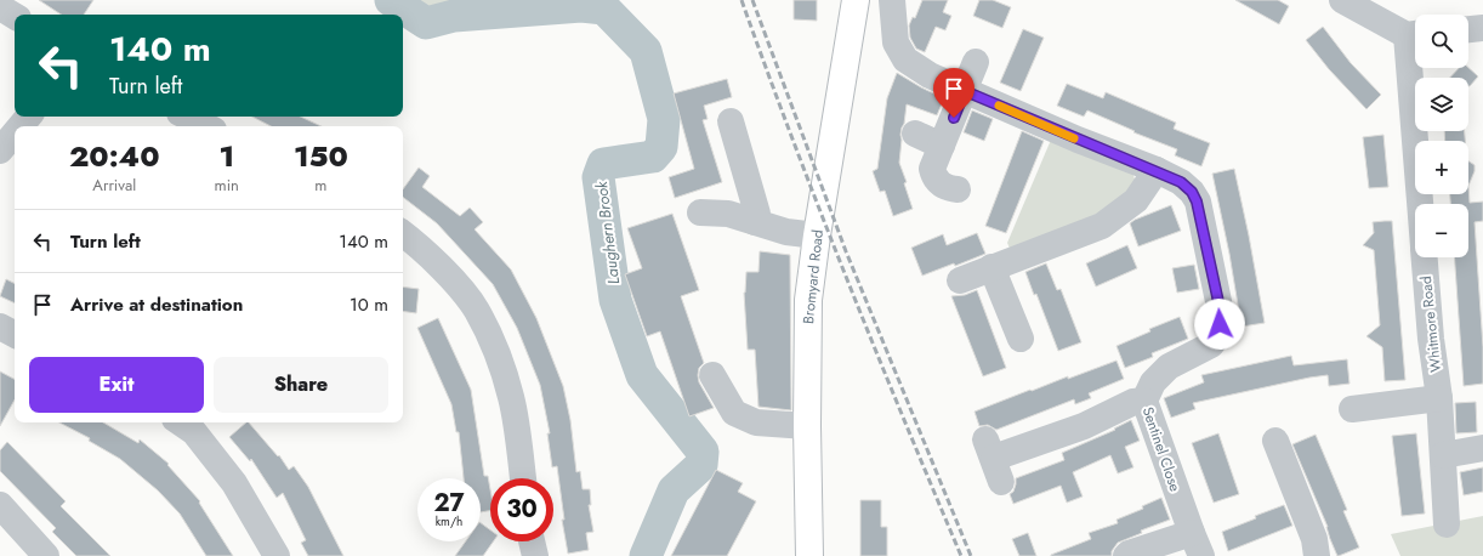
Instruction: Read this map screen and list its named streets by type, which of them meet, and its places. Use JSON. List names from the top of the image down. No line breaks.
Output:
{"streets":{"main road":["Bromyard Road"],"street":["Whitmore Road","Sentinel Close"]},"water":["Laughern Brook"],"page":{"map_buttons":["+","−"],"turn":["140 m","Turn left"],"eta":["20:40","Arrival","1","min","150","m"],"list":[{"name":"Turn left","value":"140 m"},{"name":"Arrive at destination","value":"10 m"}],"buttons":["Exit","Share"],"speed":"27 km/h","limit":"30"}}
